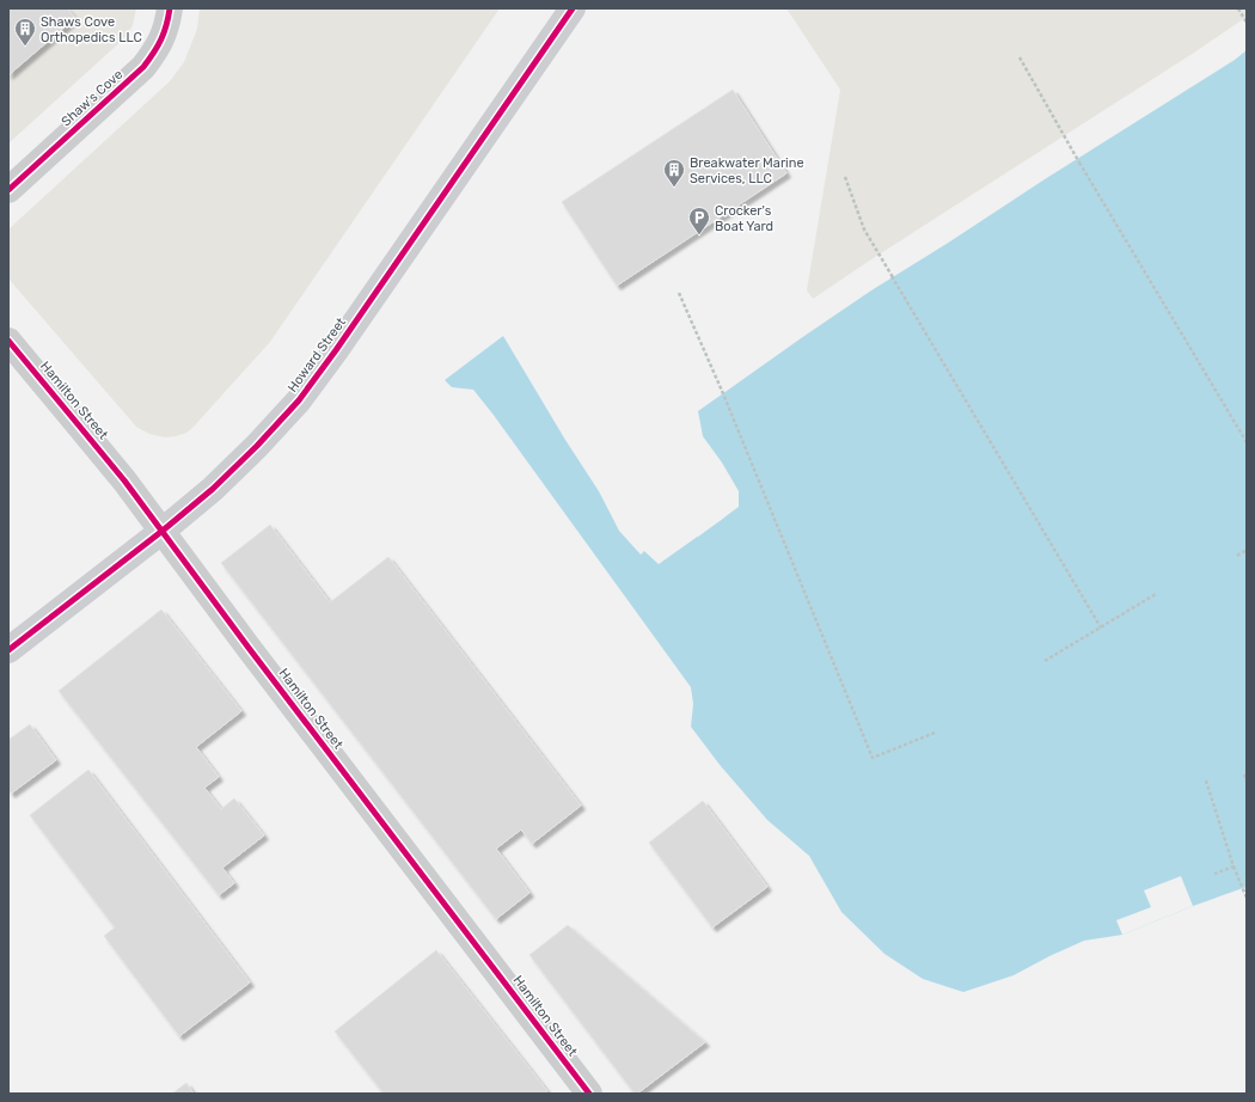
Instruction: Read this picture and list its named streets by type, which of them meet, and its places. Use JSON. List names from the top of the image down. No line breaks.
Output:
{"streets":{"main road":["Howard Street"],"street":["Shaw's Cove","Hamilton Street"]},"crossings":[["Howard Street","Hamilton Street"]],"places":{"building":["Shaws Cove Orthopedics LLC","Breakwater Marine Services, LLC"],"parking":["Crocker's Boat Yard"]}}
